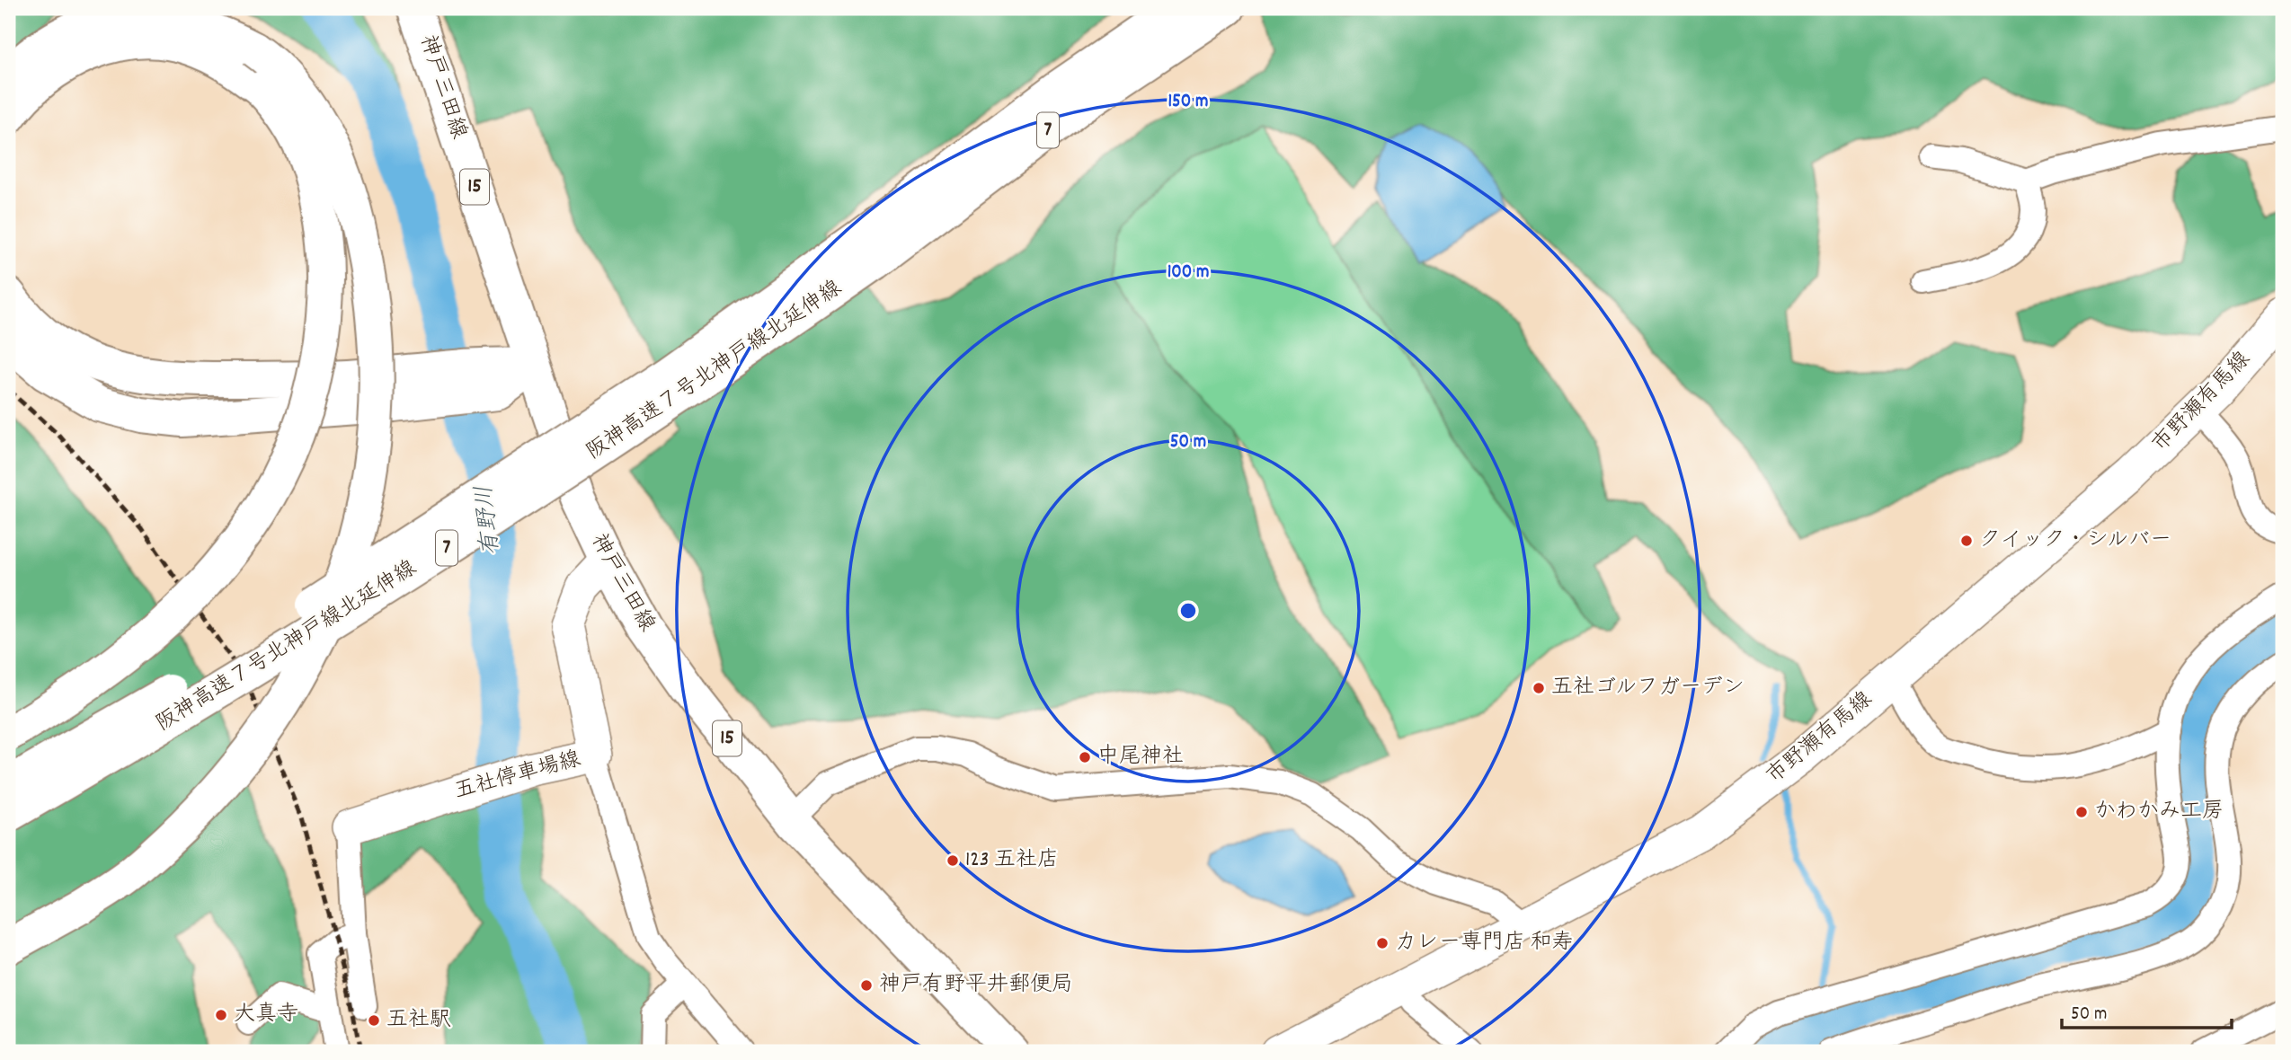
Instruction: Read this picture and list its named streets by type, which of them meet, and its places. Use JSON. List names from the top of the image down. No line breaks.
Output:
{"streets":{"main road":["神戸三田線","7","15","阪神高速７号北神戸線北延伸線","市野瀬有馬線","五社停車場線"]},"crossings":[["神戸三田線","五社停車場線"],["7","阪神高速７号北神戸線北延伸線"]],"water":["有野川"],"places":["クイック・シルバー","五社ゴルフガーデン","中尾神社","かわかみ工房","123 五社店","カレー専門店 和寿","神戸有野平井郵便局","大真寺","五社駅"],"scale_bar":"50 m","rings":["150 m","100 m","50 m"]}
